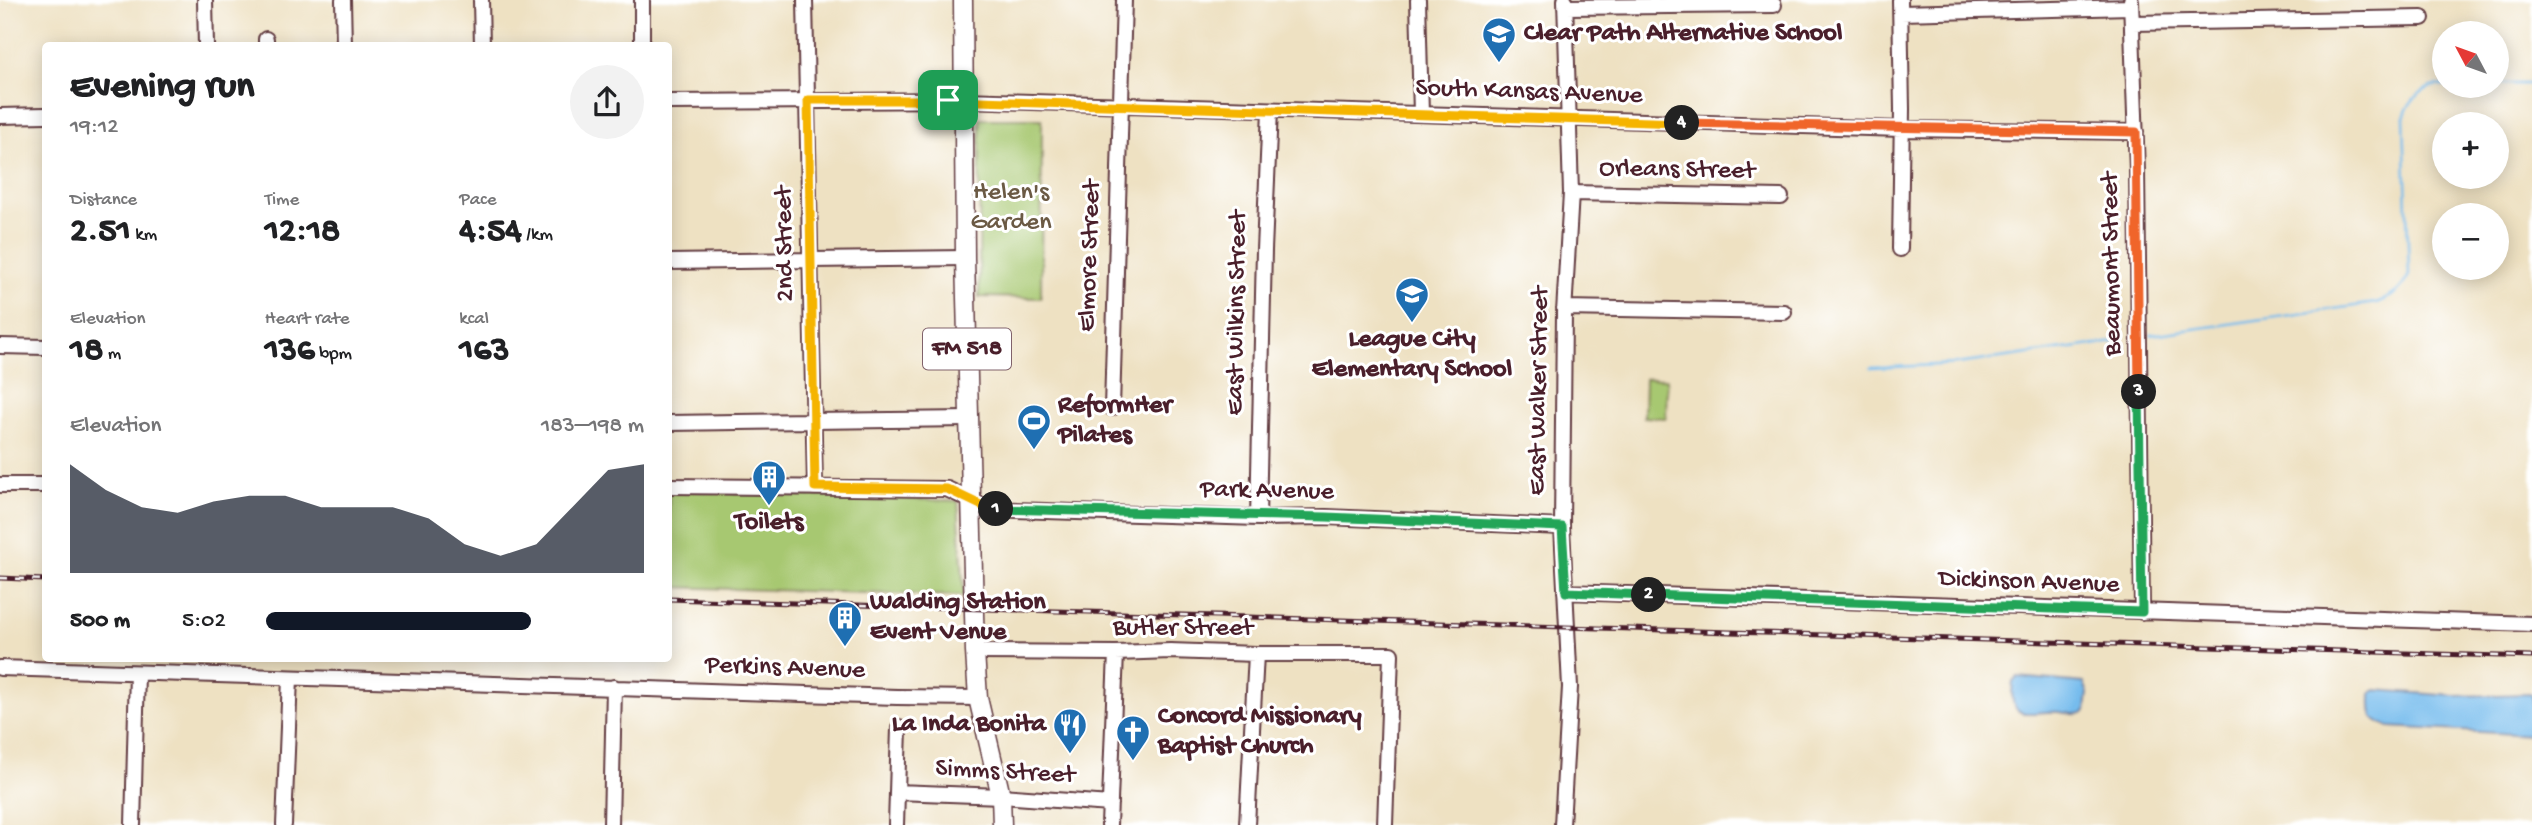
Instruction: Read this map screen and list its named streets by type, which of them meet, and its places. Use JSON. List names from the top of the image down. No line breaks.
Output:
{"streets":{"main road":["FM 518"],"street":["South Kansas Avenue","Orleans Street","2nd Street","Elmore Street","Beaumont Street","East Wilkins Street","East Walker Street","Park Avenue","Dickinson Avenue","Butler Street","Perkins Avenue","Simms Street"]},"crossings":[["South Kansas Avenue","2nd Street"],["South Kansas Avenue","Elmore Street"],["South Kansas Avenue","Beaumont Street"],["South Kansas Avenue","East Wilkins Street"],["South Kansas Avenue","FM 518"],["South Kansas Avenue","East Walker Street"],["Orleans Street","East Walker Street"],["2nd Street","Park Avenue"],["Beaumont Street","Dickinson Avenue"],["East Wilkins Street","Park Avenue"],["FM 518","Park Avenue"],["FM 518","Butler Street"],["FM 518","Perkins Avenue"],["FM 518","Simms Street"],["East Walker Street","Park Avenue"],["East Walker Street","Dickinson Avenue"]],"parks":["Helen's Garden"],"places":{"school or university":["Clear Path Alternative School","League City Elementary School"],"sports":["ReformHer Pilates"],"building":["Toilets","Walding Station Event Venue"],"restaurant":["La Inda Bonita"],"church":["Concord Missionary Baptist Church"]},"north":"top left","page":{"map_buttons":["+","−"],"heading":["Evening run","19:12"],"pins":["4","3","1","2"],"stats":[["Distance","2.51 km"],["Time","12:18"],["Pace","4:54 /km"],["Elevation","18 m"],["Heart rate","136 bpm"],["kcal","163"]],"chart":["Elevation","183–198 m"],"list":[{"name":"500 m","note":"5:02"}]}}
